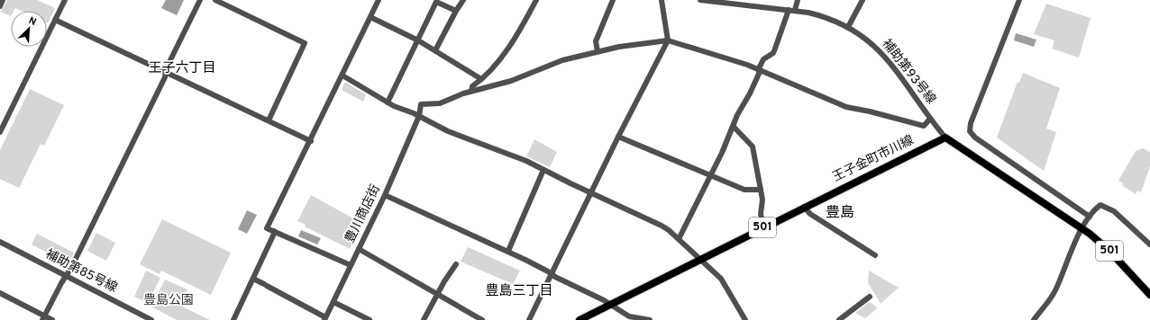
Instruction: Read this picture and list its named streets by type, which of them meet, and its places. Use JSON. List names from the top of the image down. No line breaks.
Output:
{"streets":{"main road":["王子金町市川線","501"],"street":["補助第93号線","豊川商店街","補助第85号線"]},"crossings":[["補助第93号線","王子金町市川線"],["補助第93号線","501"],["王子金町市川線","501"]],"districts":["王子六丁目","豊島","豊島三丁目"],"parks":["豊島公園"],"north":"top right"}
